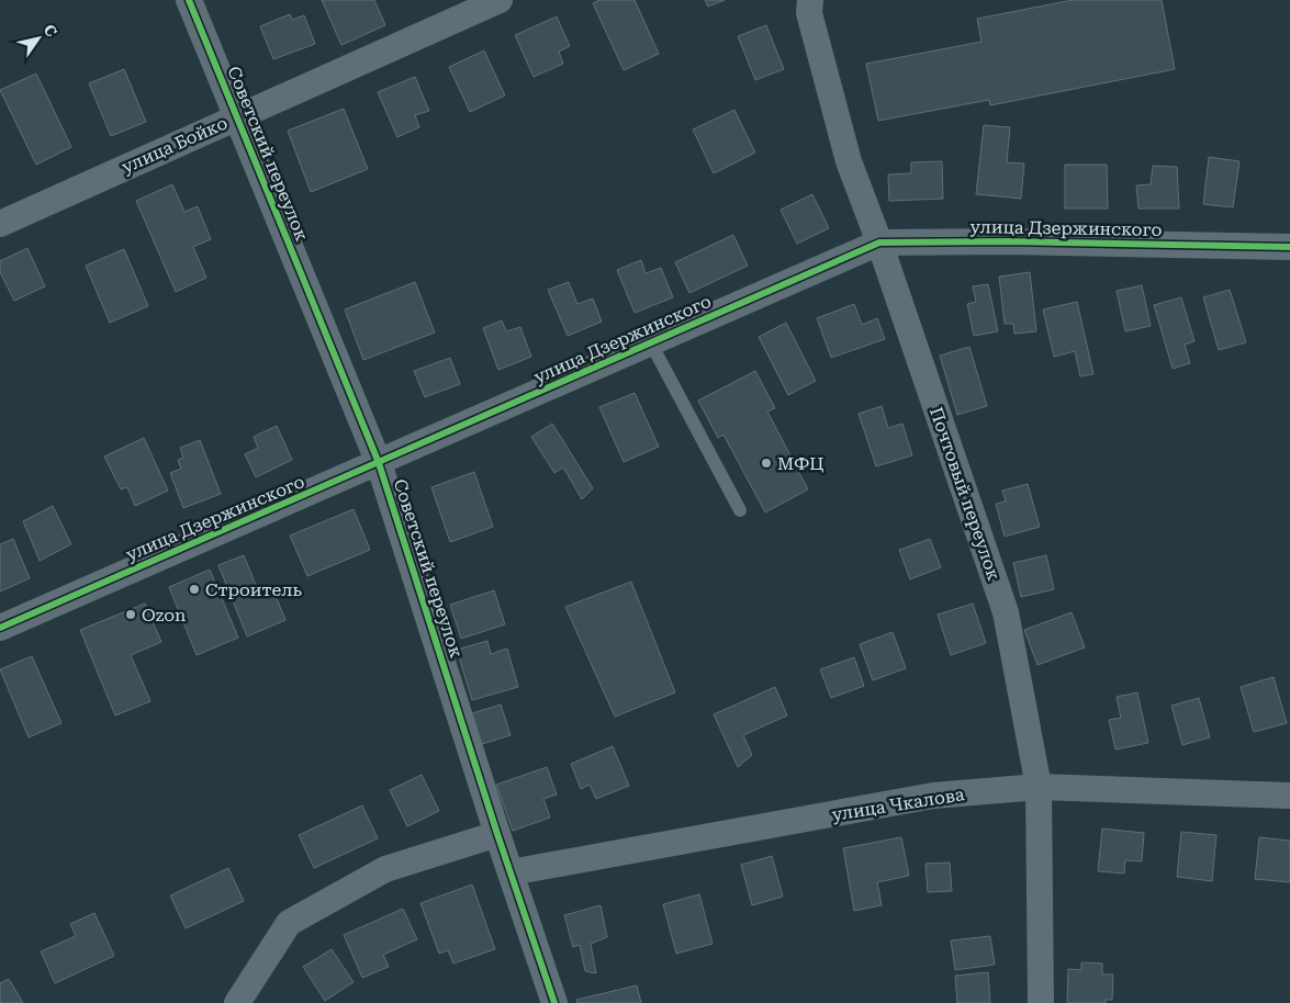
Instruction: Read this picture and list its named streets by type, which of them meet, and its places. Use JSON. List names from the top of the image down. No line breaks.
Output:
{"streets":{"street":["улица Бойко","Советский переулок","улица Дзержинского","Почтовый переулок","улица Чкалова"]},"crossings":[["улица Бойко","Советский переулок"],["Советский переулок","улица Дзержинского"],["Советский переулок","улица Чкалова"],["улица Дзержинского","Почтовый переулок"],["Почтовый переулок","улица Чкалова"]],"places":["МФЦ","Строитель","Ozon"],"north":"top right"}
